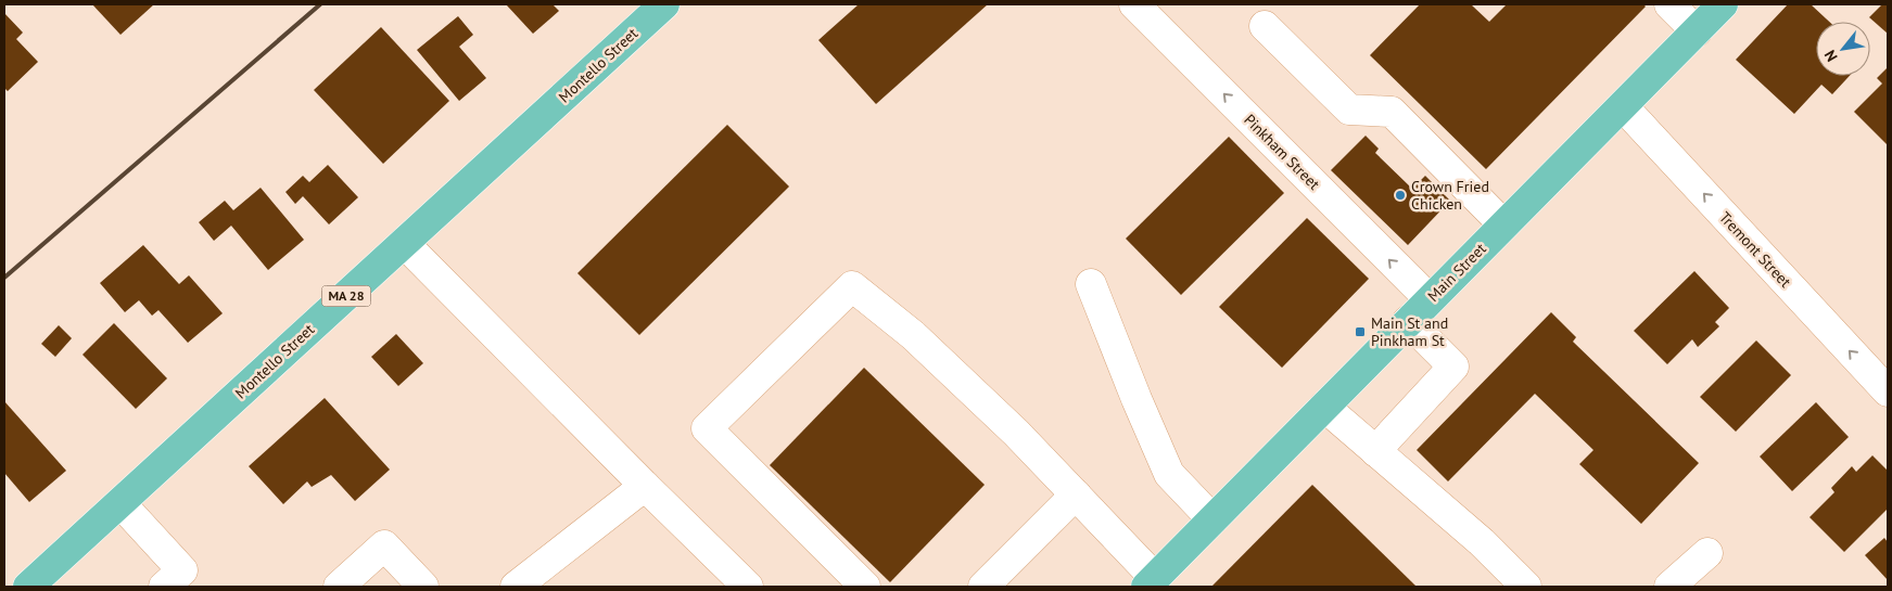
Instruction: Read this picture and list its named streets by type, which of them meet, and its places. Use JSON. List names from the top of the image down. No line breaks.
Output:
{"streets":{"main road":["Montello Street","Main Street","MA 28"],"street":["Pinkham Street","Tremont Street"]},"crossings":[["Pinkham Street","Main Street"],["Tremont Street","Main Street"]],"one_way":["Tremont Street"],"places":{"other":["Crown Fried Chicken"],"transit":["Main St and Pinkham St"]},"north":"bottom left"}
